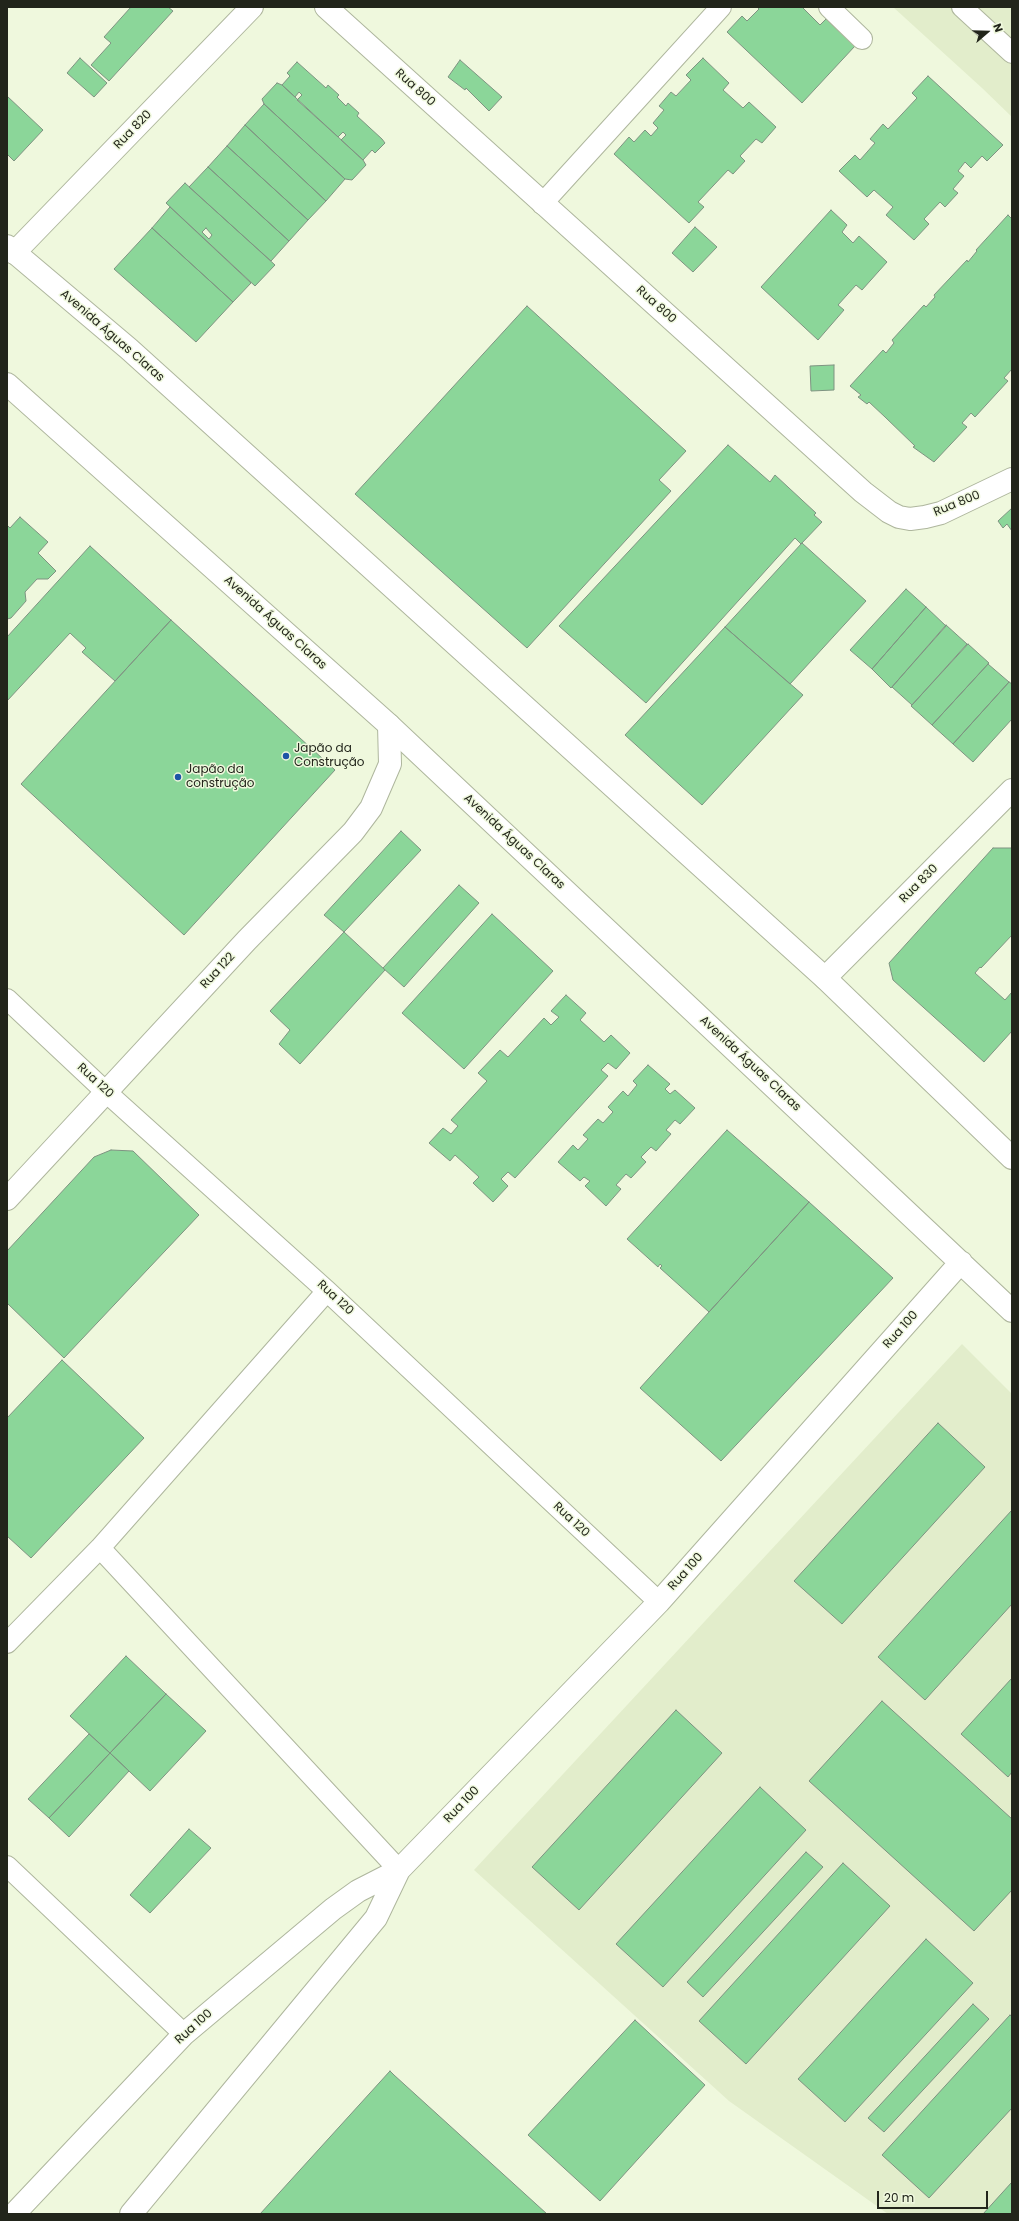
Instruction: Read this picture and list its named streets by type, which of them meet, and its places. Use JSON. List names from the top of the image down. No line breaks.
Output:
{"streets":{"street":["Rua 800","Rua 820","Avenida Águas Claras","Rua 830","Rua 122","Rua 100"],"lane":["Rua 120"]},"crossings":[["Rua 820","Avenida Águas Claras"],["Avenida Águas Claras","Rua 830"],["Avenida Águas Claras","Rua 122"],["Avenida Águas Claras","Rua 100"],["Rua 122","Rua 120"],["Rua 120","Rua 100"]],"places":["Japão da Construção","Japão da construção"],"scale_bar":"20 m","north":"right"}
